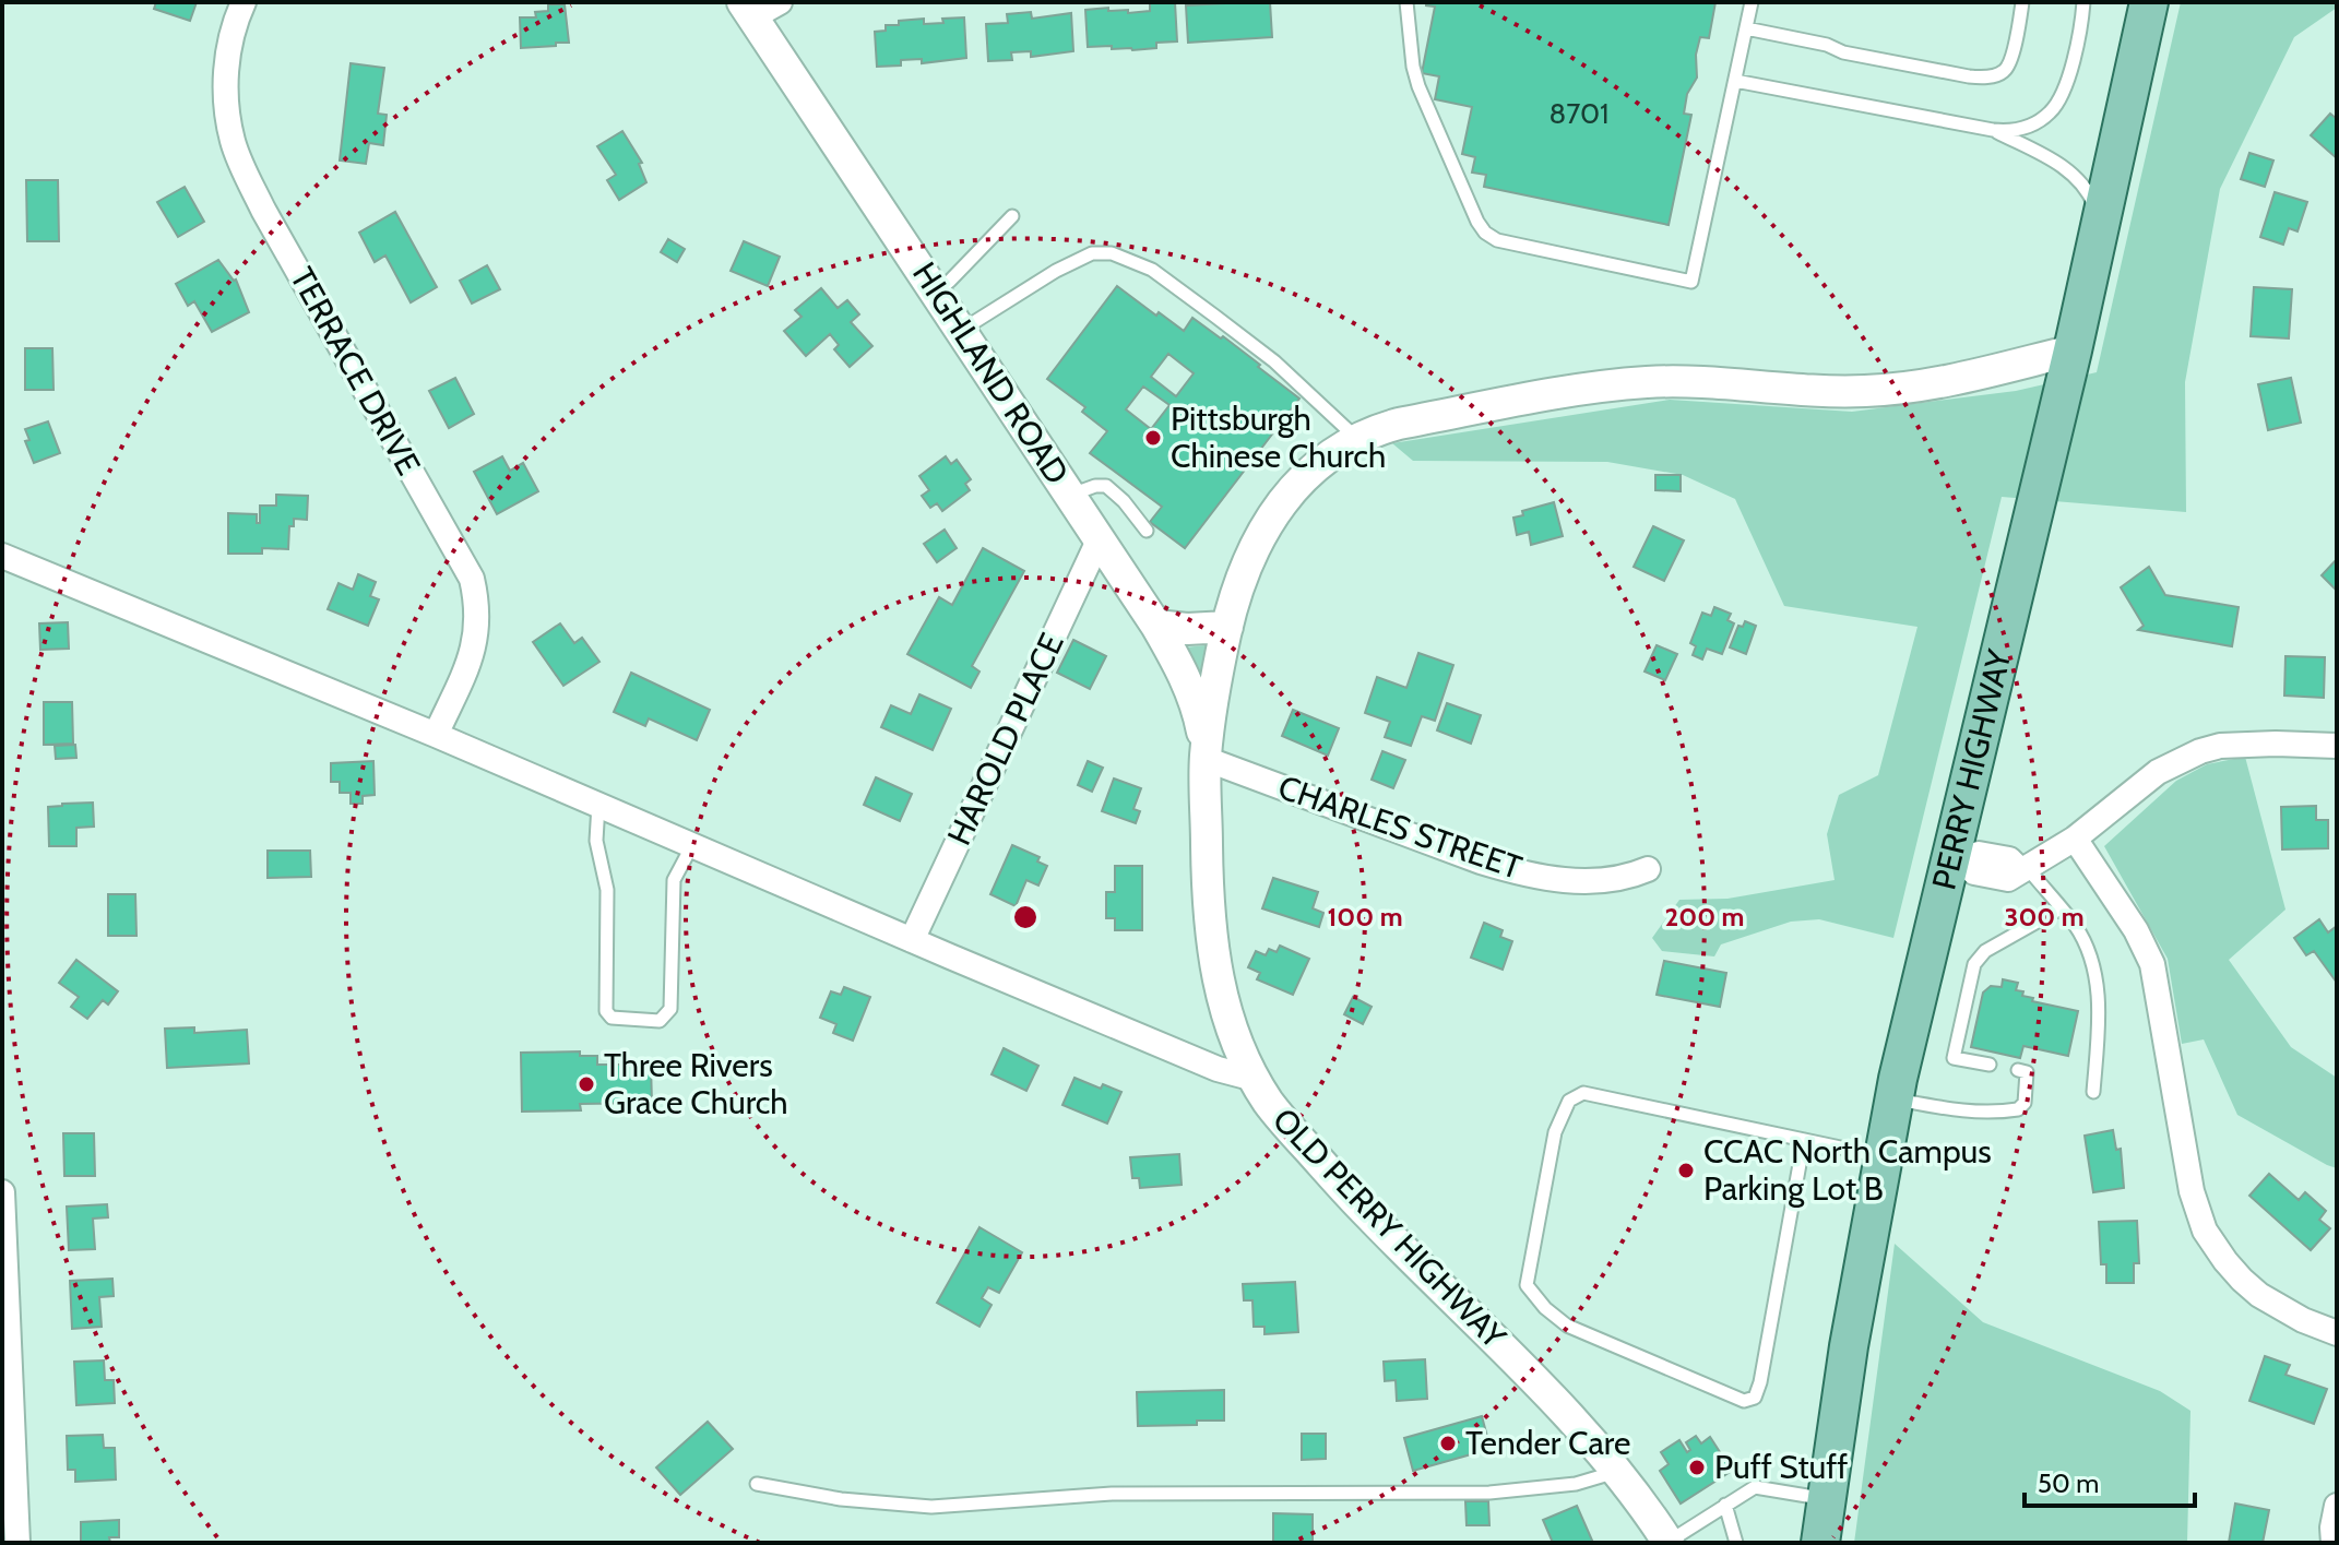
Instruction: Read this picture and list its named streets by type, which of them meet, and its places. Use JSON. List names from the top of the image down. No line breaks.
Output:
{"streets":{"main road":["PERRY HIGHWAY"],"street":["TERRACE DRIVE","HIGHLAND ROAD","HAROLD PLACE","CHARLES STREET","OLD PERRY HIGHWAY"]},"crossings":[["HIGHLAND ROAD","HAROLD PLACE"],["HIGHLAND ROAD","CHARLES STREET"],["HIGHLAND ROAD","OLD PERRY HIGHWAY"],["PERRY HIGHWAY","OLD PERRY HIGHWAY"],["CHARLES STREET","OLD PERRY HIGHWAY"]],"places":["Pittsburgh Chinese Church","Three Rivers Grace Church","CCAC North Campus Parking Lot B","Tender Care","Puff Stuff"],"house_numbers":["8701"],"scale_bar":"50 m","rings":["100 m","200 m","300 m"]}
